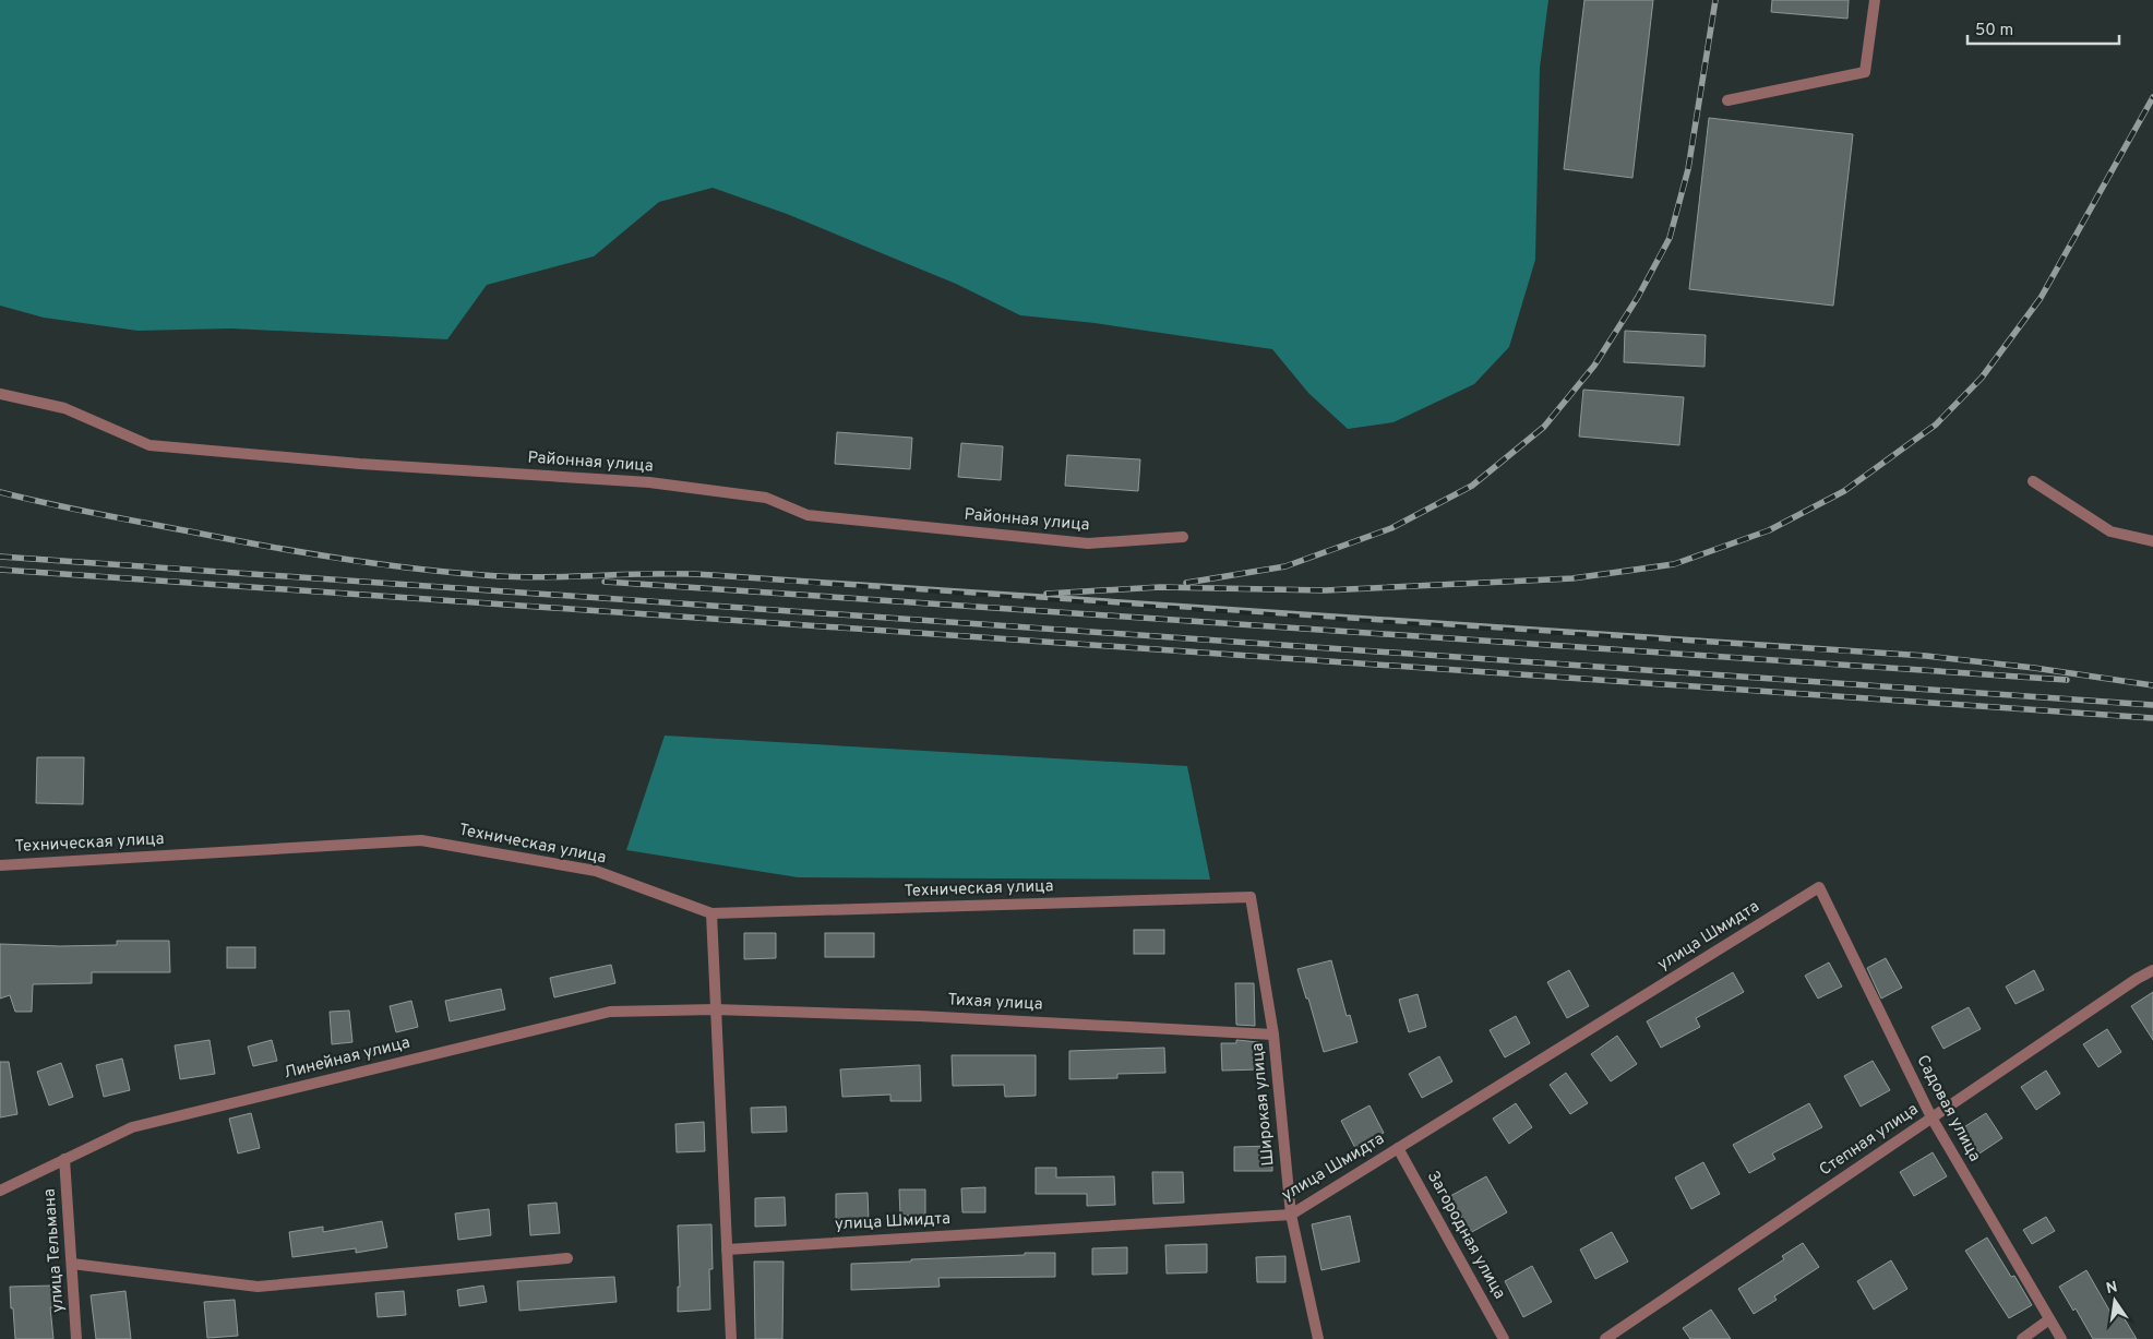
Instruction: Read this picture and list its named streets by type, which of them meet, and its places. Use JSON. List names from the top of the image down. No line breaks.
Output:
{"streets":{"street":["Районная улица","Техническая улица","улица Шмидта","Тихая улица","Линейная улица","Широкая улица","Садовая улица","Степная улица","Загородная улица","улица Тельмана"]},"crossings":[["Техническая улица","Широкая улица"],["улица Шмидта","Широкая улица"],["улица Шмидта","Садовая улица"],["улица Шмидта","Загородная улица"],["Тихая улица","Линейная улица"],["Тихая улица","Широкая улица"],["Линейная улица","улица Тельмана"],["Садовая улица","Степная улица"]],"scale_bar":"50 m","north":"top"}
